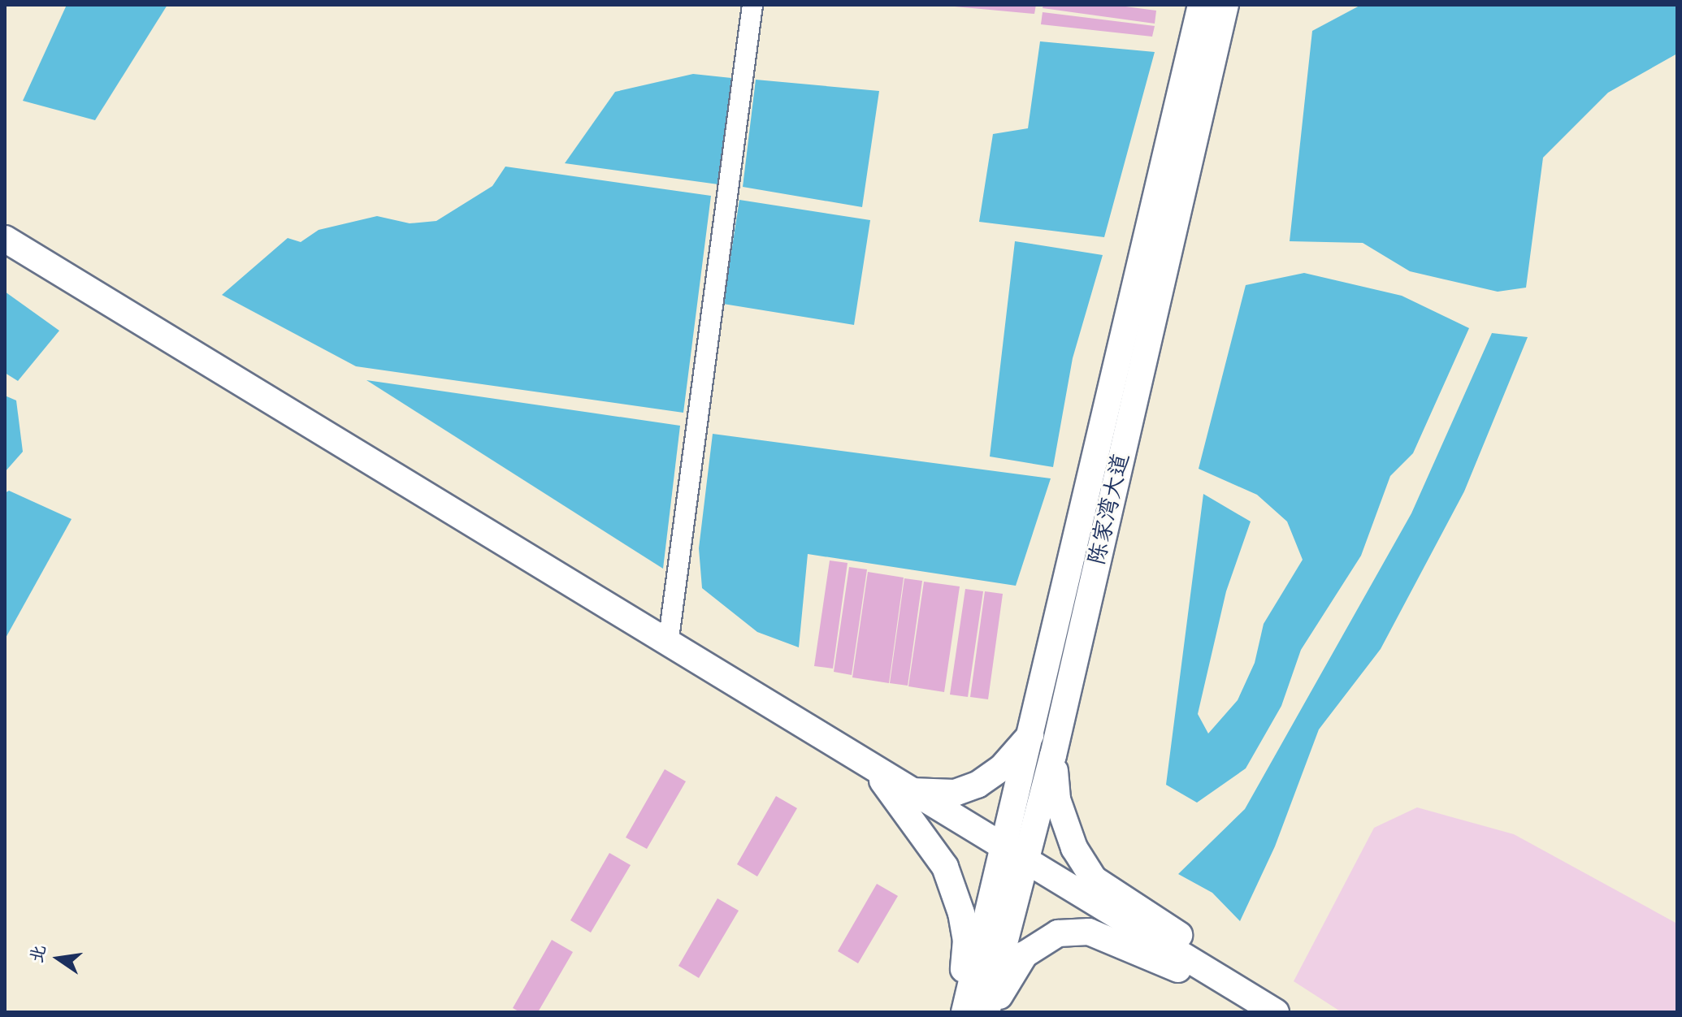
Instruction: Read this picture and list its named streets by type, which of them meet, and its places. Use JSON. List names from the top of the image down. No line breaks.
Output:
{"streets":{"main road":["陈家湾大道"]},"north":"left"}
